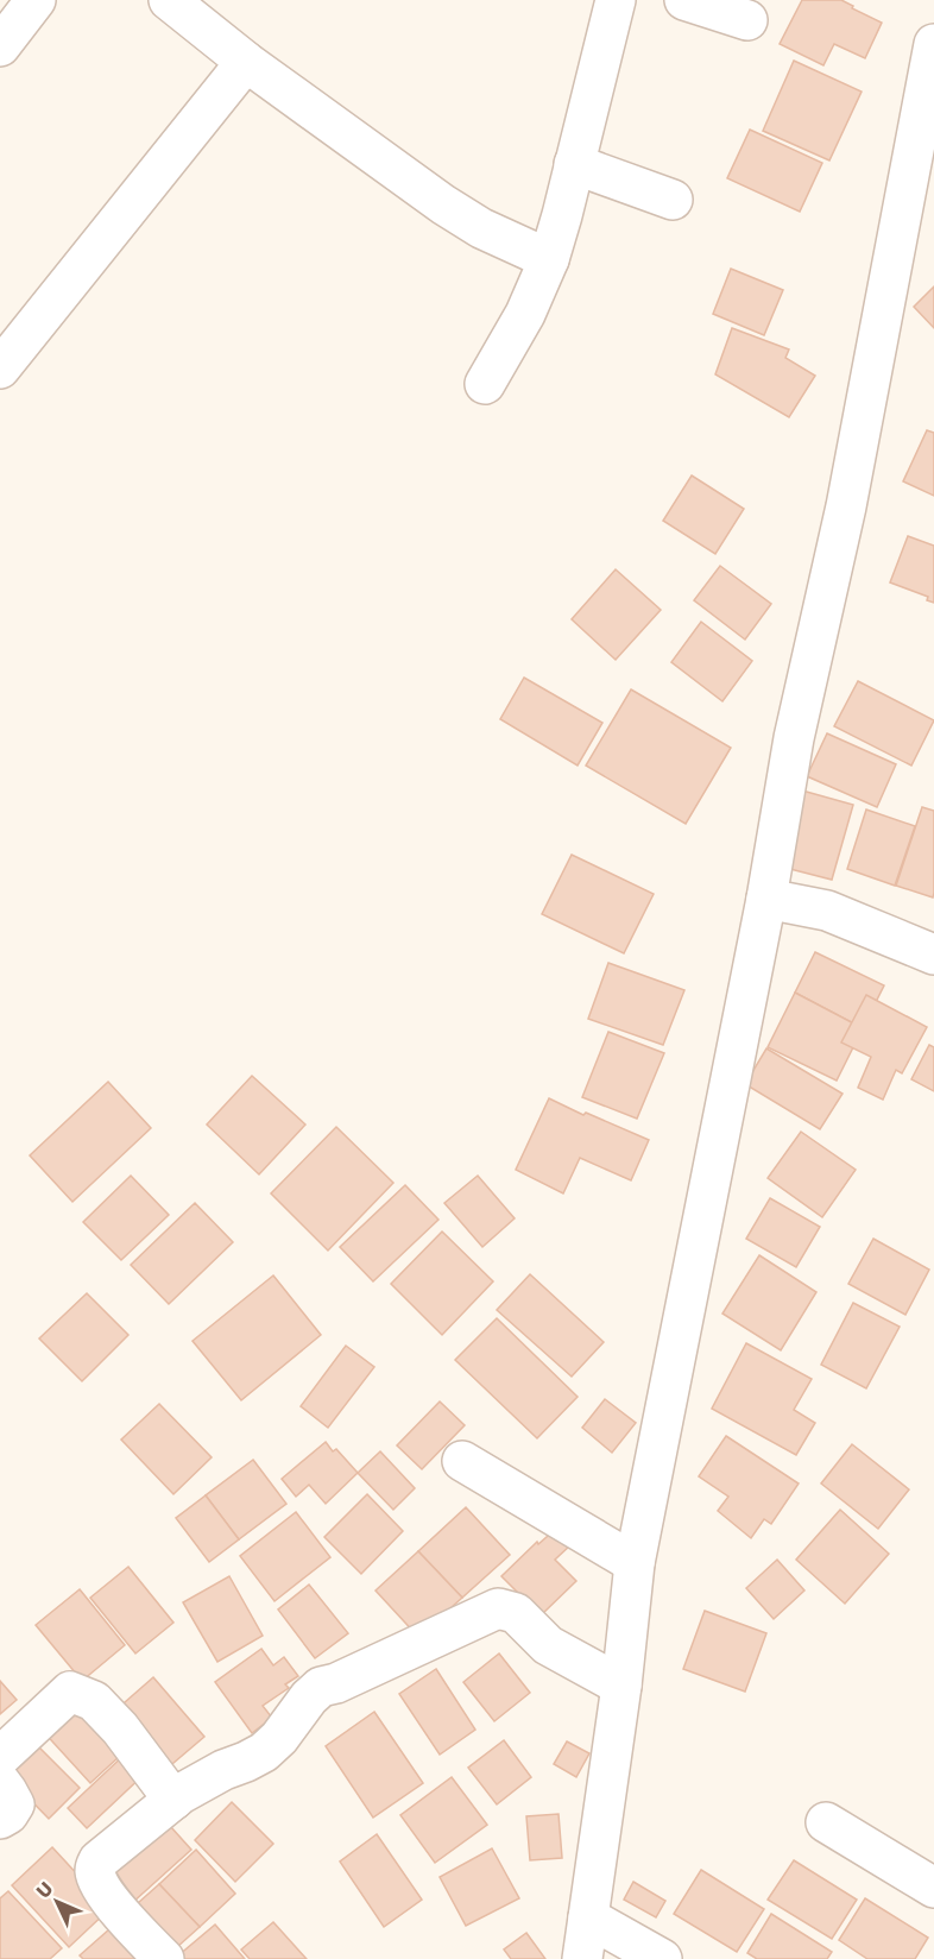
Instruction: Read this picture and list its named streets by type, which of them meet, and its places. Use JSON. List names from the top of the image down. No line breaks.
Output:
{"north":"top left"}
